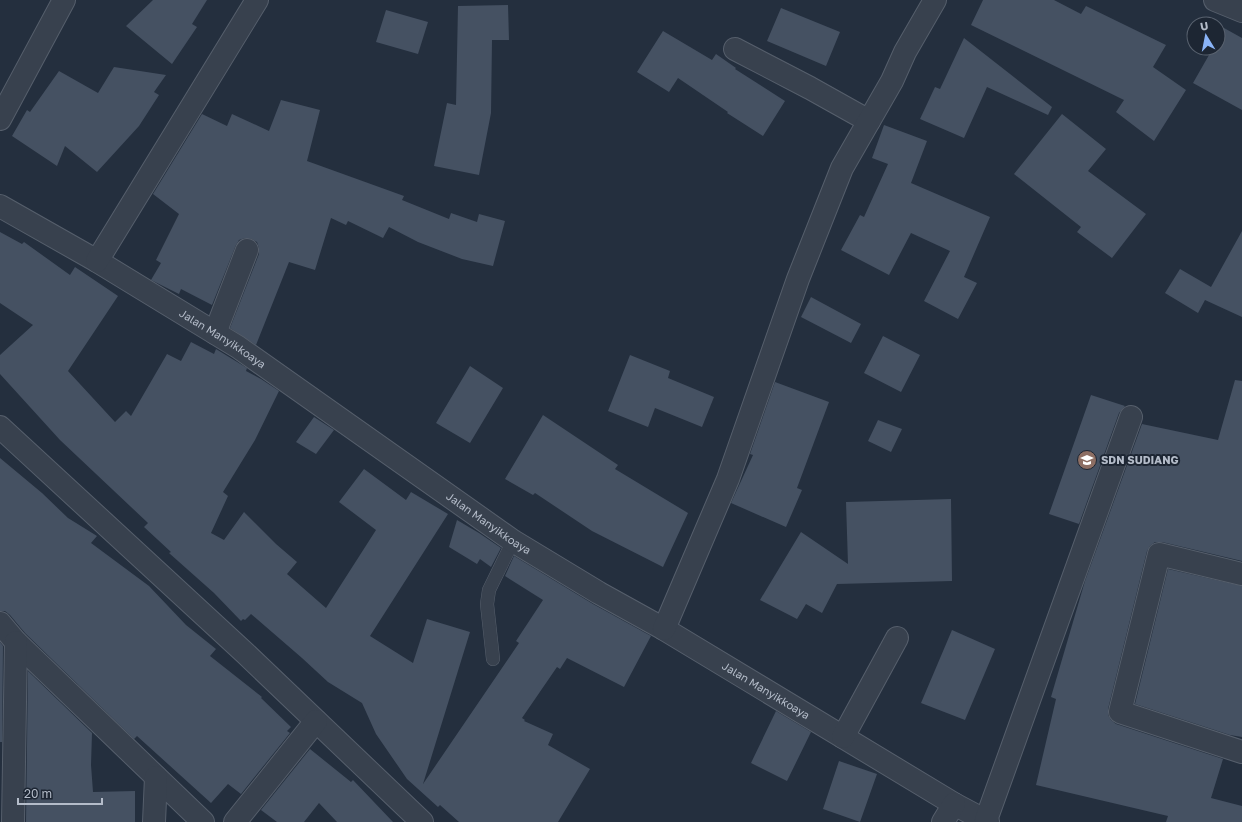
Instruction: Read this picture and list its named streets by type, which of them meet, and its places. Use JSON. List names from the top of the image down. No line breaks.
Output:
{"streets":{"street":["Jalan Manyikkoaya"]},"places":{"school or university":["SDN SUDIANG"]},"scale_bar":"20 m","north":"top"}
